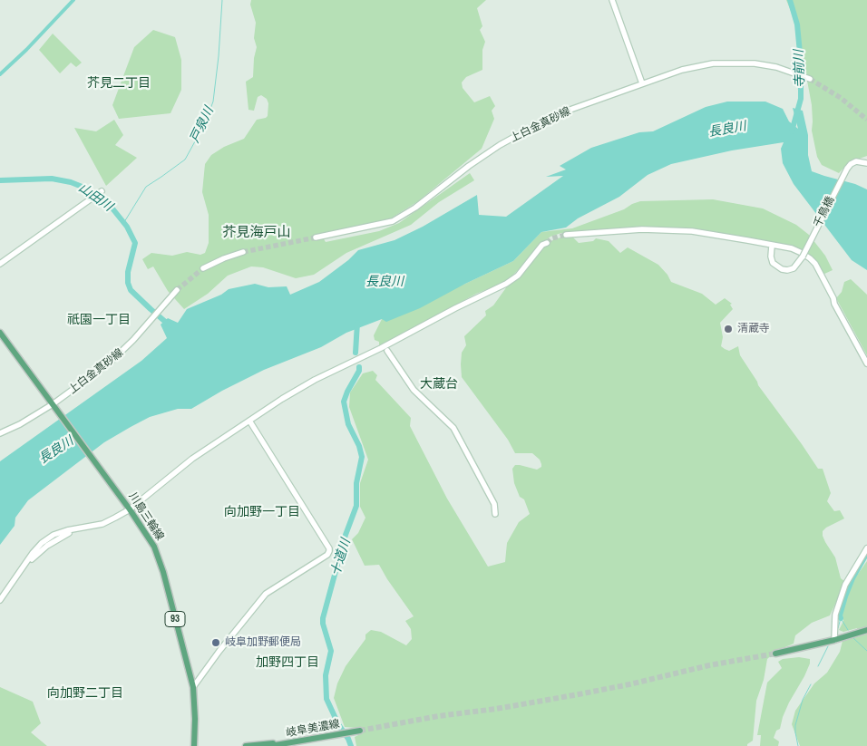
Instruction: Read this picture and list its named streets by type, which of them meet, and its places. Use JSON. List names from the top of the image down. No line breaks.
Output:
{"streets":{"main road":["川島三輪線","93","岐阜美濃線"],"street":["上白金真砂線","千鳥橋"]},"crossings":[["上白金真砂線","川島三輪線"]],"districts":["芥見二丁目","芥見海戸山","祇園一丁目","大蔵台","向加野一丁目","加野四丁目","向加野二丁目"],"water":["寺前川","戸泉川","長良川","山田川","十道川"],"places":["清蔵寺","岐阜加野郵便局"]}
